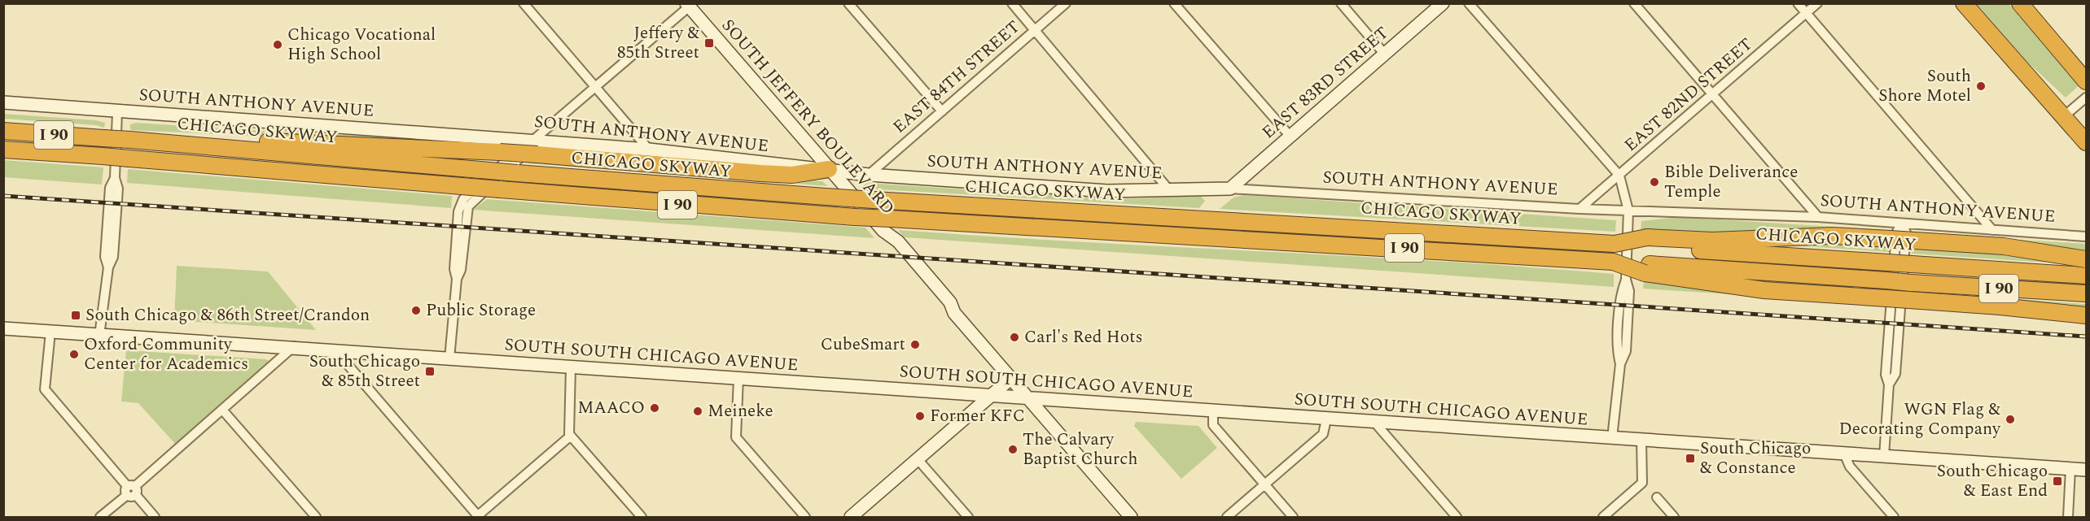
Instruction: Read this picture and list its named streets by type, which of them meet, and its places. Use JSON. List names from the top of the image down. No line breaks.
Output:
{"streets":{"highway":["CHICAGO SKYWAY","I 90"],"main road":["EAST 83RD STREET","SOUTH ANTHONY AVENUE","SOUTH JEFFERY BOULEVARD","SOUTH SOUTH CHICAGO AVENUE"],"street":["EAST 84TH STREET","EAST 82ND STREET"]},"crossings":[["EAST 84TH STREET","SOUTH ANTHONY AVENUE"],["EAST 83RD STREET","SOUTH ANTHONY AVENUE"],["EAST 82ND STREET","SOUTH ANTHONY AVENUE"],["SOUTH ANTHONY AVENUE","SOUTH JEFFERY BOULEVARD"],["SOUTH JEFFERY BOULEVARD","I 90"],["SOUTH JEFFERY BOULEVARD","SOUTH SOUTH CHICAGO AVENUE"]],"places":{"transit":["Jeffery & 85th Street","South Chicago & 86th Street/Crandon","South Chicago & 85th Street","South Chicago & Constance","South Chicago & East End"],"other":["Chicago Vocational High School","South Shore Motel","Bible Deliverance Temple","Public Storage","Carl's Red Hots","CubeSmart","Oxford Community Center for Academics","MAACO","Meineke","Former KFC","WGN Flag & Decorating Company","The Calvary Baptist Church"]}}
